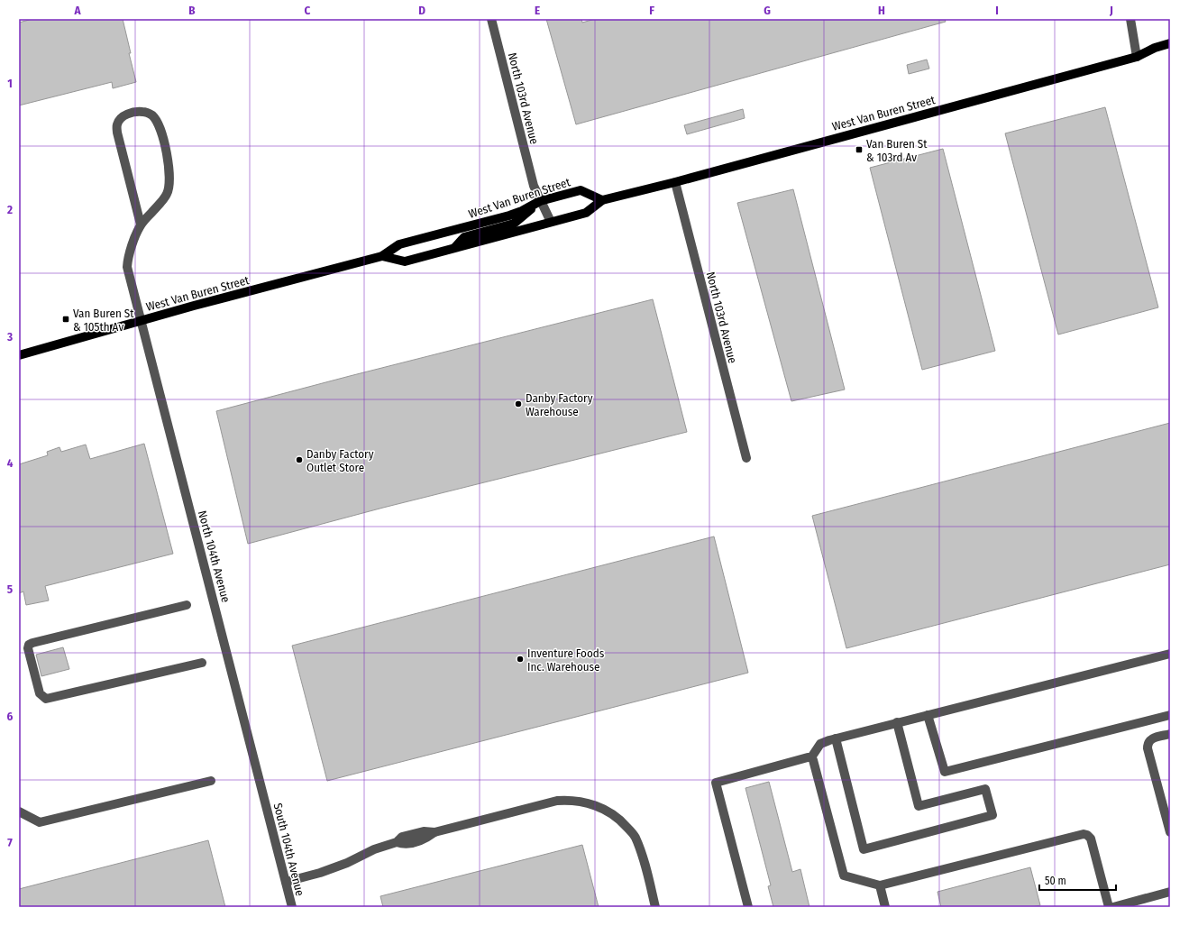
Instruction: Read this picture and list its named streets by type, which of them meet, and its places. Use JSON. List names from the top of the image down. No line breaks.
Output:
{"streets":{"main road":["West Van Buren Street"],"street":["North 103rd Avenue","North 104th Avenue","South 104th Avenue"]},"crossings":[["North 103rd Avenue","West Van Buren Street"],["West Van Buren Street","North 104th Avenue"],["North 104th Avenue","South 104th Avenue"]],"places":{"transit":["Van Buren St & 103rd Av","Van Buren St & 105th Av"],"other":["Danby Factory Warehouse","Danby Factory Outlet Store","Inventure Foods Inc. Warehouse"]},"scale_bar":"50 m","grid":{"columns":["A","B","C","D","E","F","G","H","I","J"],"rows":["1","2","3","4","5","6","7"]}}
